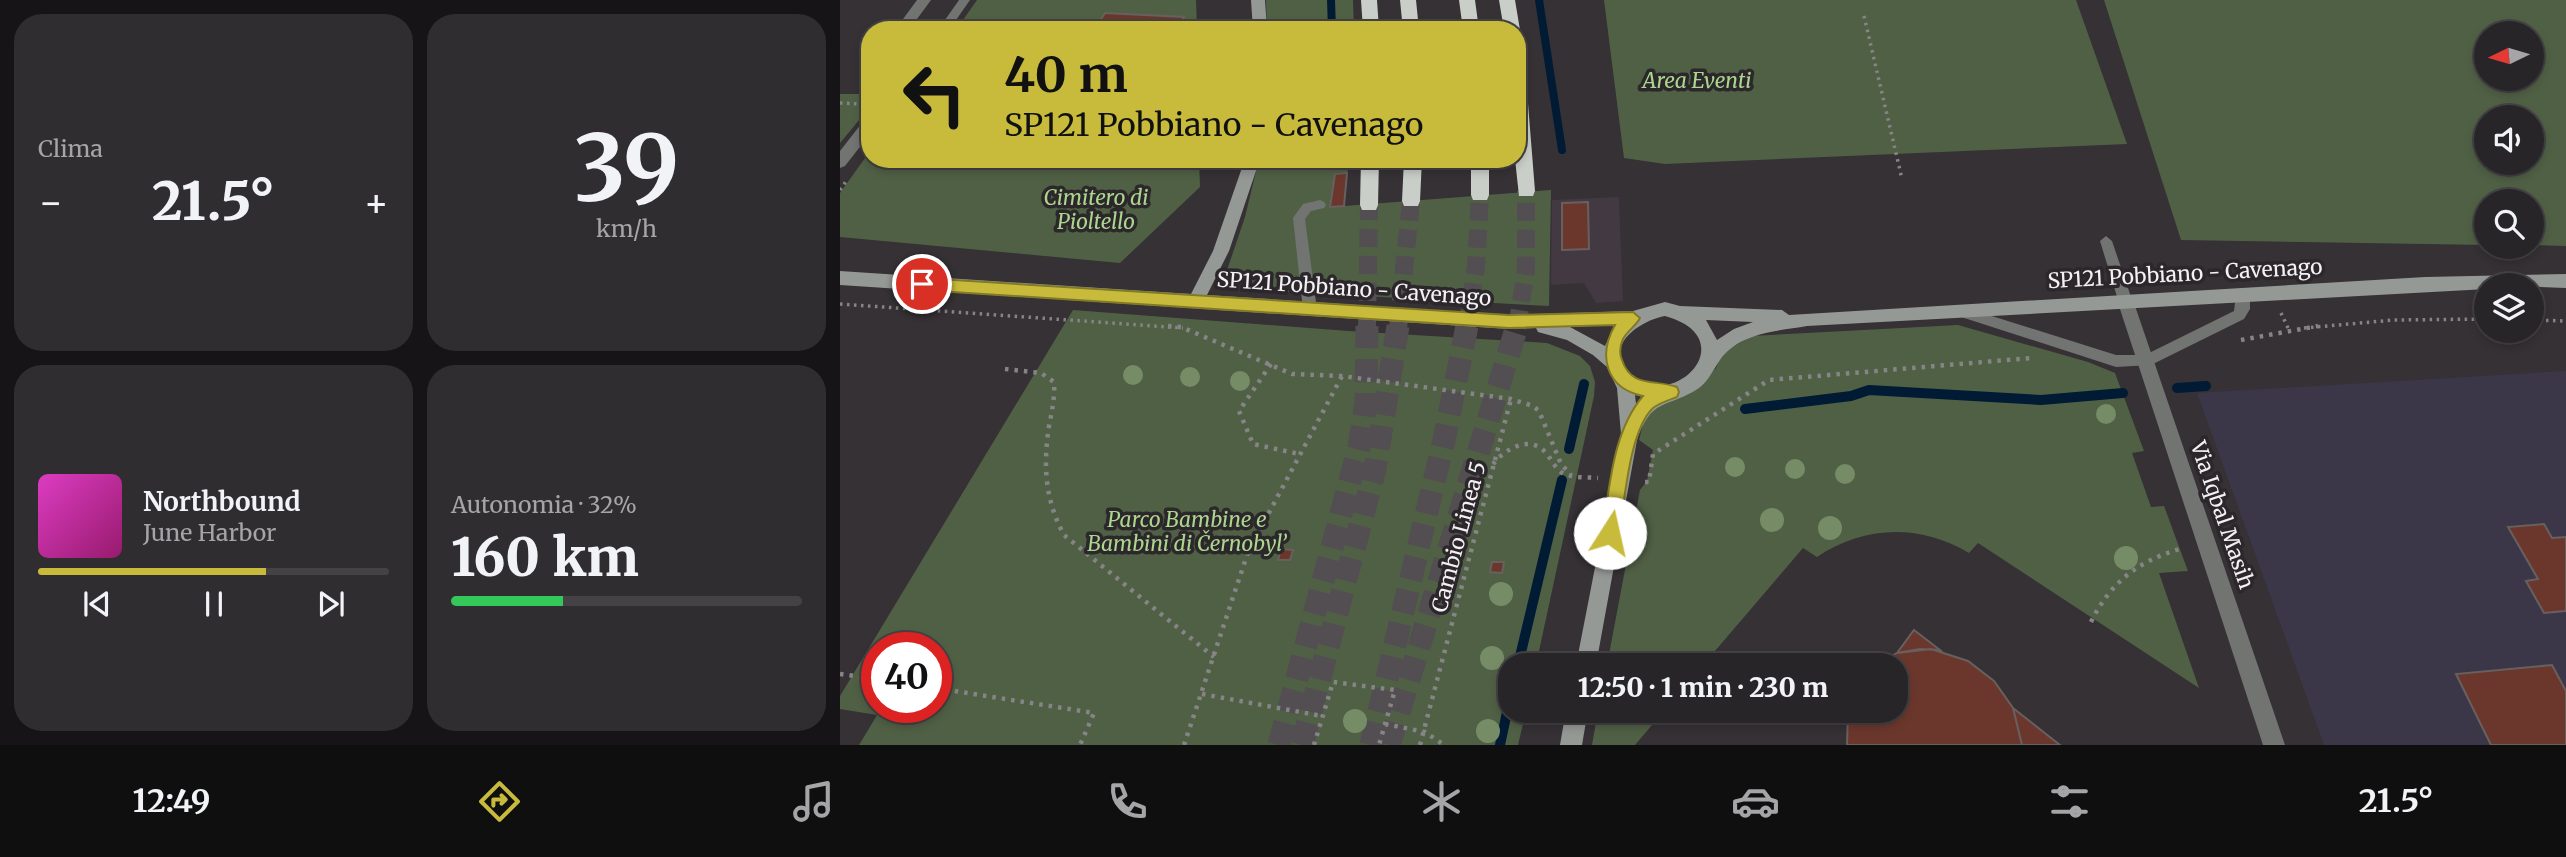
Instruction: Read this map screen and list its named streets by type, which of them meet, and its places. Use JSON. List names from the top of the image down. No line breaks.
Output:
{"streets":{"street":["SP121 Pobbiano - Cavenago","Via Iqbal Masih"],"path":["Cambio Linea 5"]},"crossings":[["SP121 Pobbiano - Cavenago","Via Iqbal Masih"]],"parks":["Area Eventi","Cimitero di Pioltello","Parco Bambine e Bambini di Černobyl’"],"north":"left","page":{"tile":["Clima",["39","km/h"],["Autonomia · 32%","160 km"]],"turn":["40 m","SP121 Pobbiano - Cavenago"],"heat":["−","21.5°","+"],"song":["Northbound","June Harbor"],"limit":"40","trip":"12:50 · 1 min · 230 m","tabs":["12:49","21.5°"]}}
